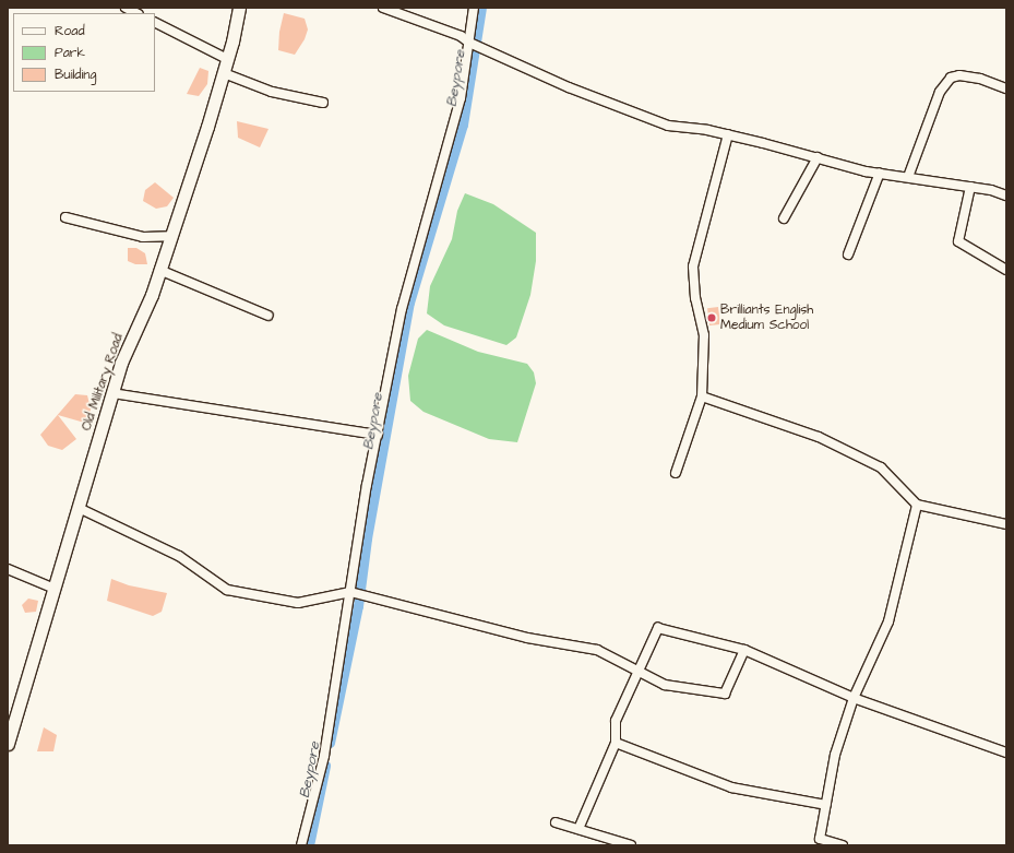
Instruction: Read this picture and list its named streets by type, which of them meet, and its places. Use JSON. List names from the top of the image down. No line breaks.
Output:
{"streets":{"main road":["Old Military Road"]},"water":["Beypore"],"places":["Brilliants English Medium School"],"legend":["Road","Park","Building"]}
